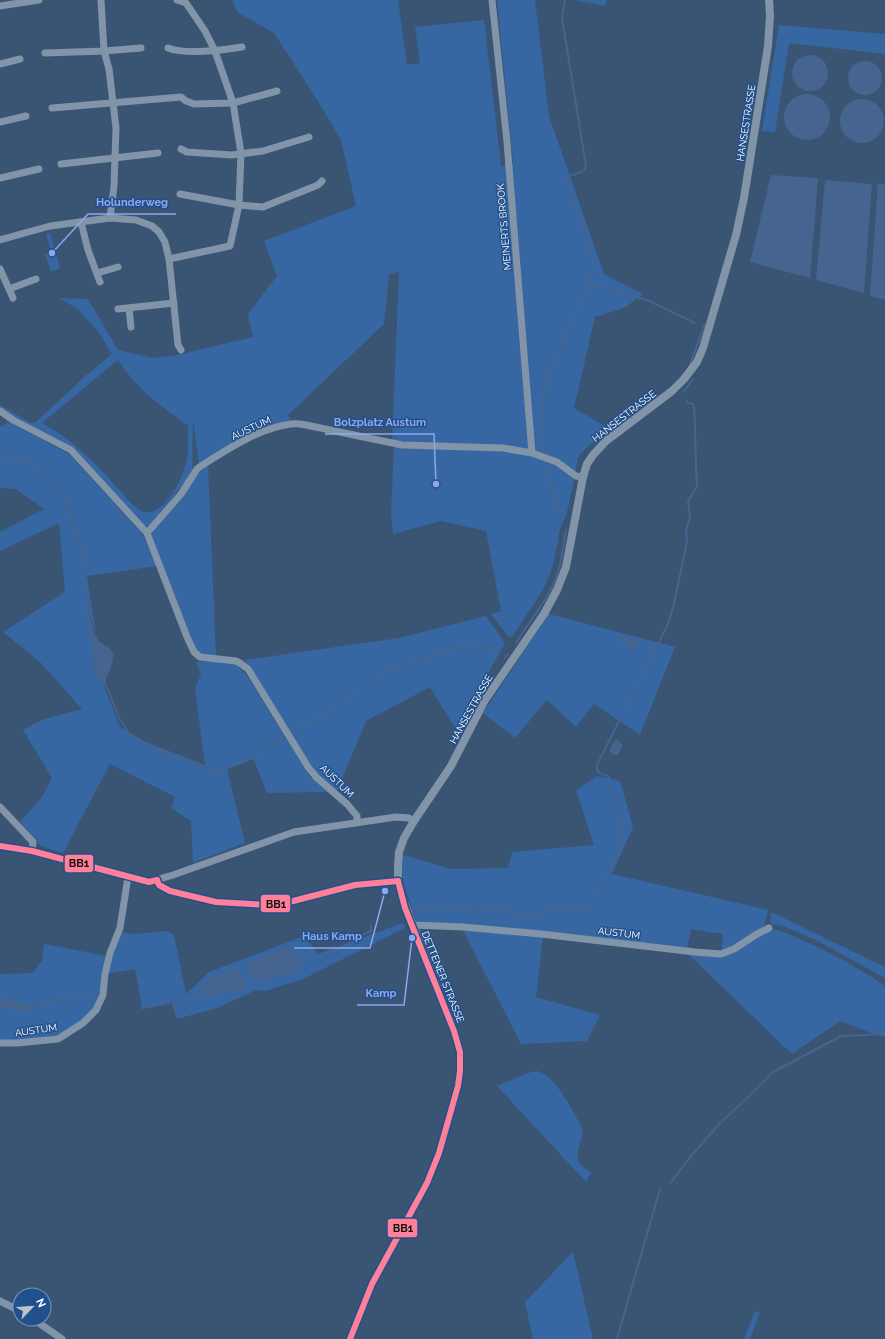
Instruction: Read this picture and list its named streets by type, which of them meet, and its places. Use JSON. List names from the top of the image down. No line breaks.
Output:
{"streets":{"street":["HANSESTRASSE","MEINERTS BROOK","AUSTUM","DETTENER STRASSE"]},"crossings":[["HANSESTRASSE","AUSTUM"],["HANSESTRASSE","DETTENER STRASSE"],["MEINERTS BROOK","AUSTUM"],["AUSTUM","DETTENER STRASSE"]],"places":["Holunderweg","Bolzplatz Austum","Haus Kamp","Kamp"],"lines":["transit line BB1"],"north":"top right"}
